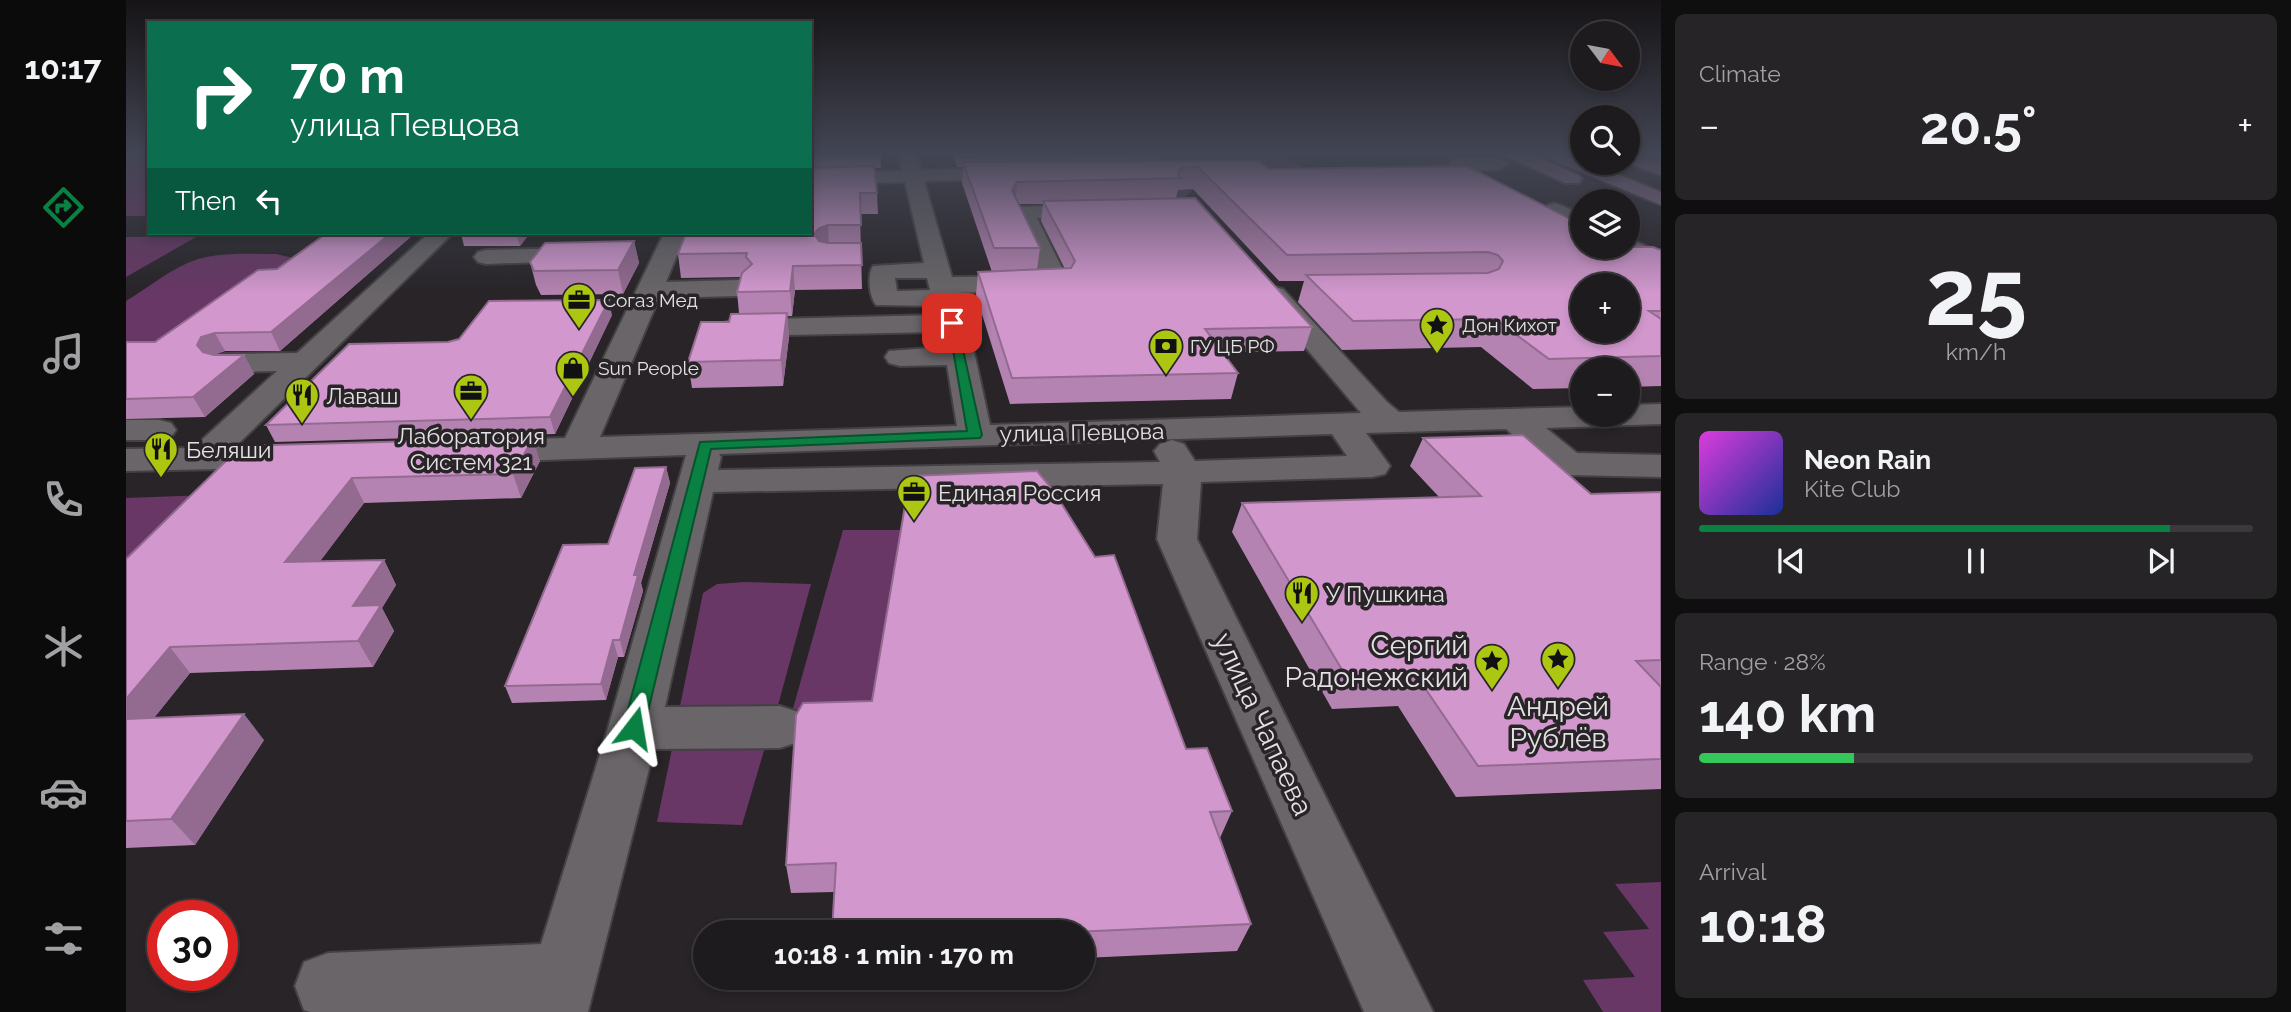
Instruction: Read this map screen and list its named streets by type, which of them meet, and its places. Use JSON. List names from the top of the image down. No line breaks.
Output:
{"streets":{"street":["улица Певцова","улица Чапаева"]},"crossings":[["улица Певцова","улица Чапаева"]],"places":{"office":["Согаз Мед","Лаборатория Систем 321","Единая Россия"],"place":["Дон Кихот","Андрей Рублёв","Сергий Радонежский"],"bank":["ГУ ЦБ РФ"],"shop":["Sun People"],"restaurant":["Лаваш","Беляши","У Пушкина"]},"north":"bottom right","page":{"tabs":"10:17","tile":["Climate",["25","km/h"],["Range · 28%","140 km"],["Arrival","10:18"]],"map_buttons":["+","−"],"turn":["70 m","улица Певцова"],"heat":["−","20.5°","+"],"then":"Then","song":["Neon Rain","Kite Club"],"limit":"30","trip":"10:18 · 1 min · 170 m"}}
